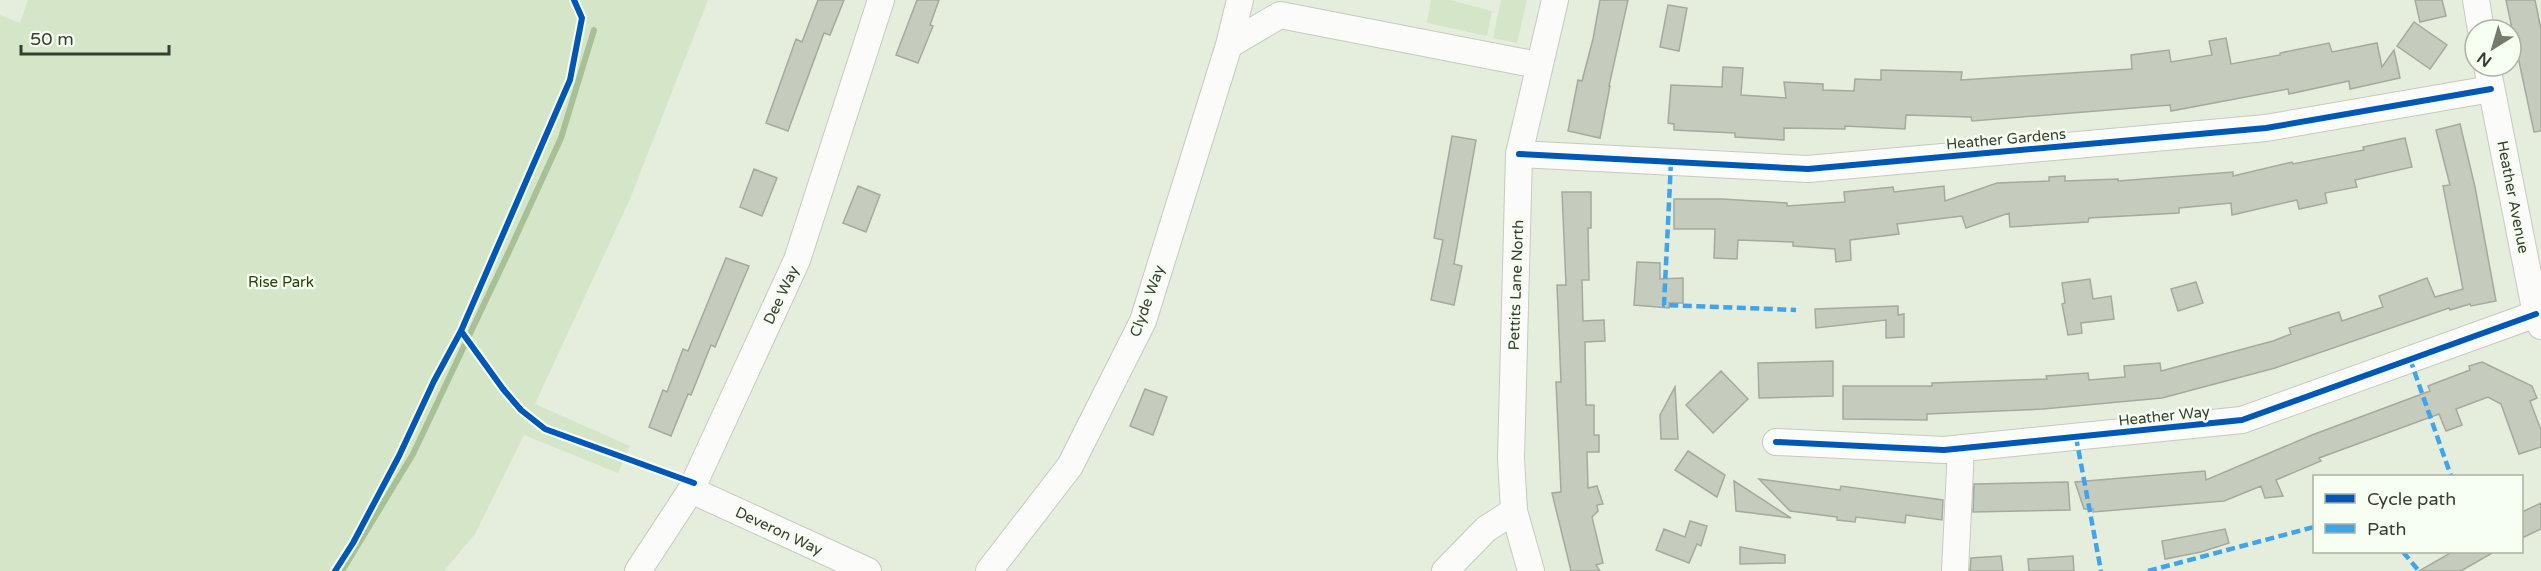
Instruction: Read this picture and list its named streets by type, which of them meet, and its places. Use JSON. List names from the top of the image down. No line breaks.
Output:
{"streets":{"street":["Heather Gardens","Heather Avenue","Pettits Lane North","Dee Way","Clyde Way","Heather Way","Deveron Way"]},"crossings":[["Heather Gardens","Heather Avenue"],["Heather Gardens","Pettits Lane North"],["Heather Avenue","Heather Way"],["Dee Way","Deveron Way"]],"parks":["Rise Park"],"legend":["Cycle path","Path"],"scale_bar":"50 m","north":"bottom left"}
